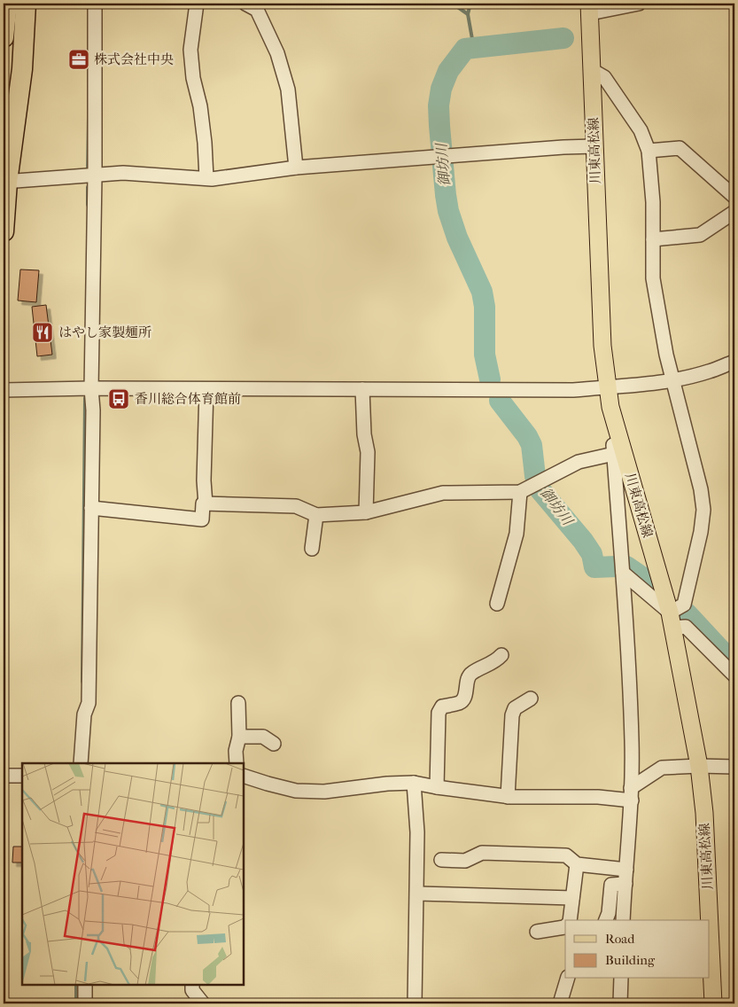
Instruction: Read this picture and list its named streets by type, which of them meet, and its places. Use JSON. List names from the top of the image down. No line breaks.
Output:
{"streets":{"main road":["川東高松線"]},"water":["御坊川"],"places":{"office":["株式会社中央"],"restaurant":["はやし家製麺所"],"bus stop":["香川総合体育館前"]},"legend":["Road","Building"]}
